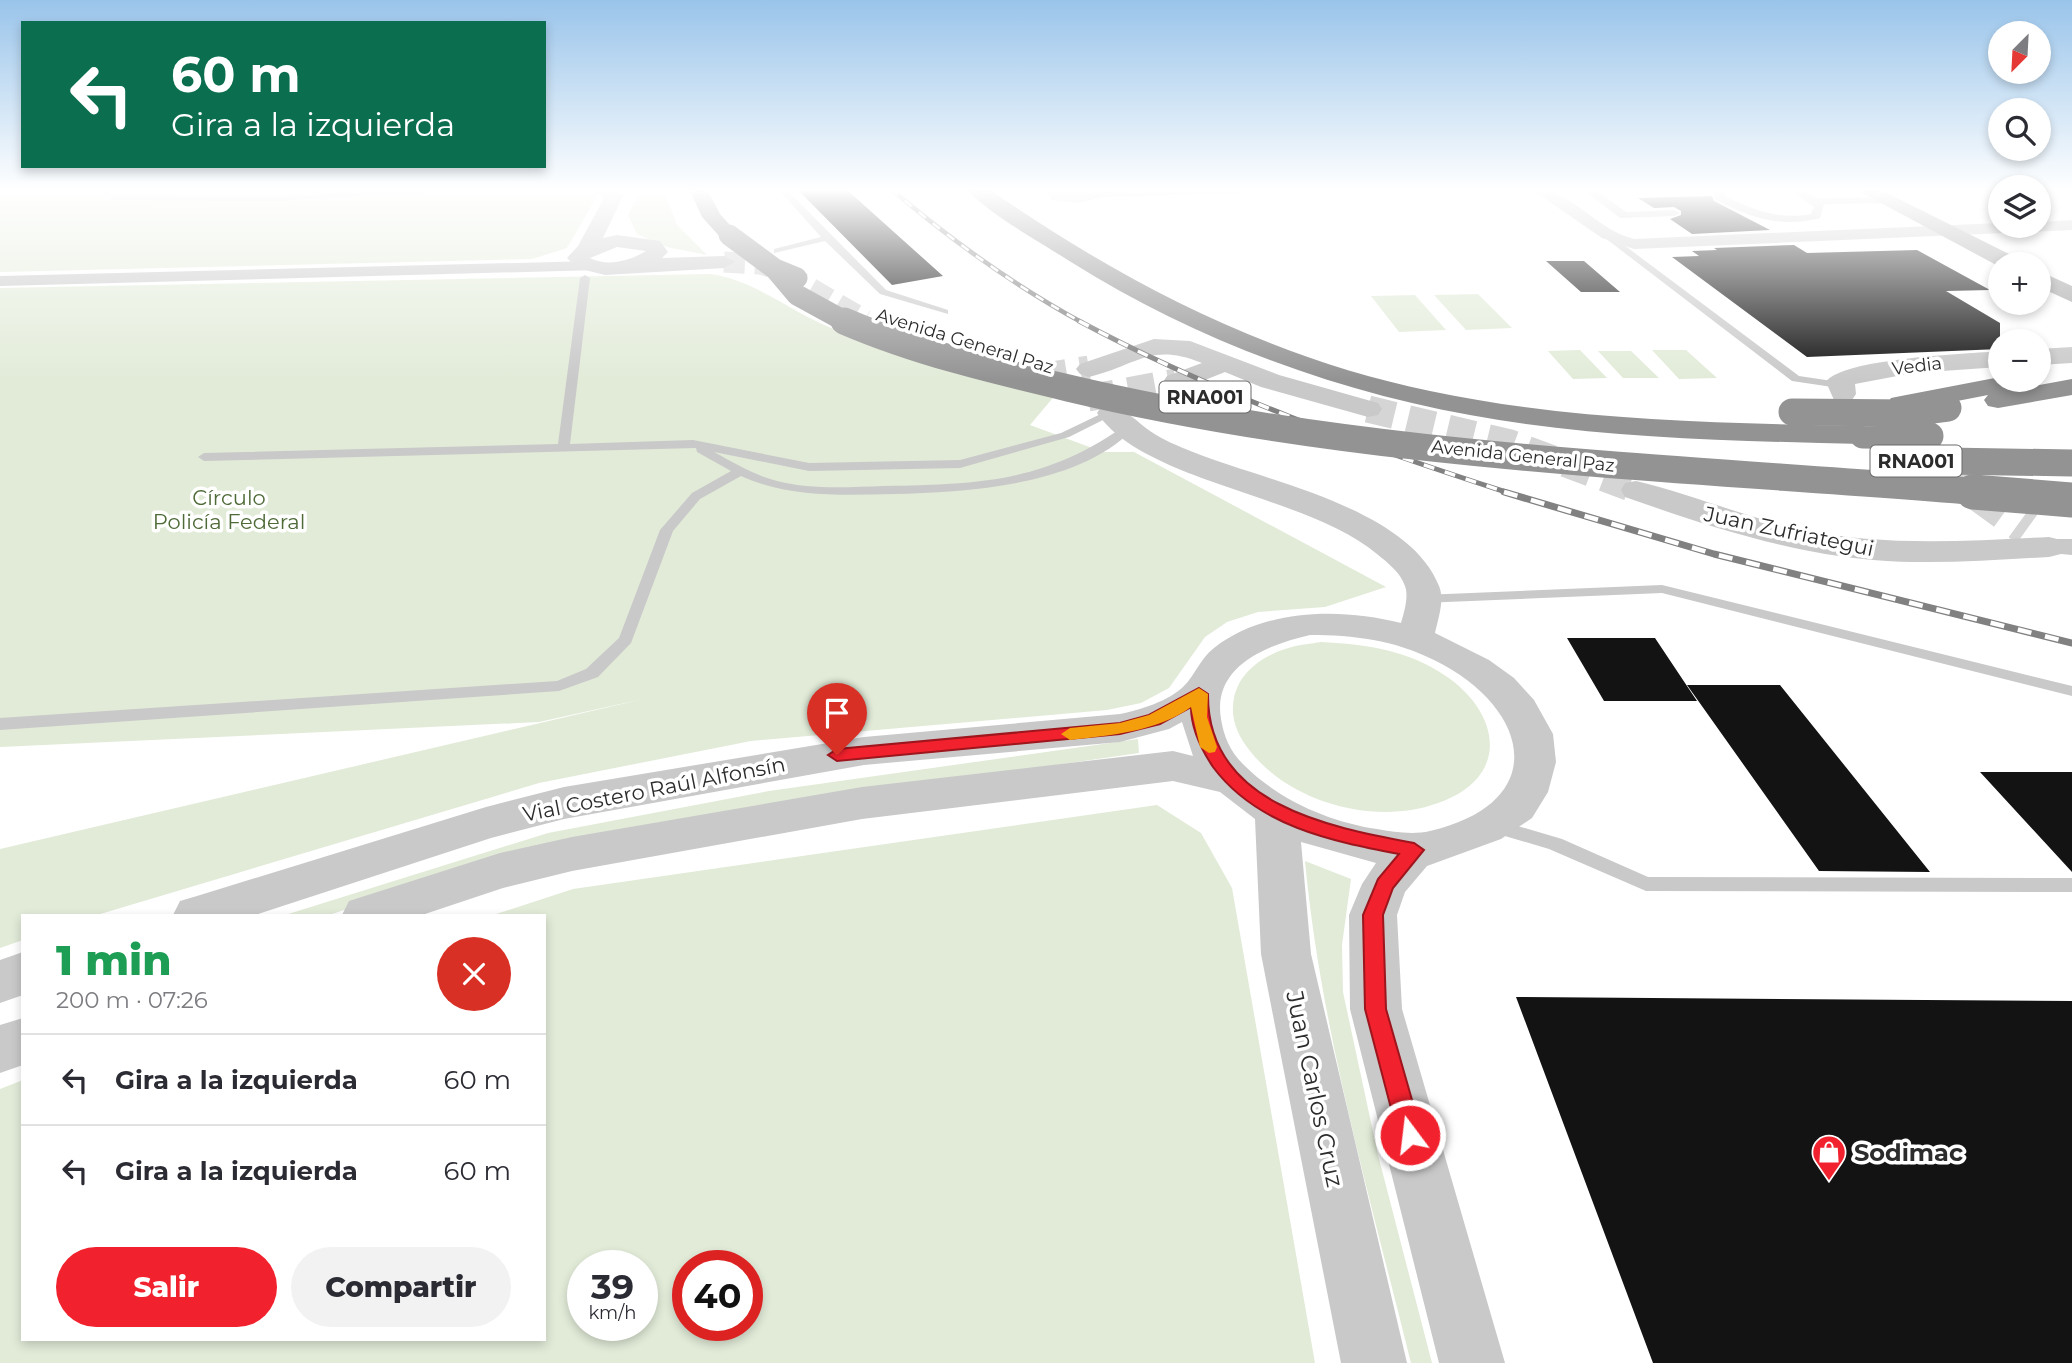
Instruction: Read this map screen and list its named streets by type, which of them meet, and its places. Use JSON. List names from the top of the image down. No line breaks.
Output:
{"streets":{"highway":["Avenida General Paz","RNA001"],"street":["Vedia","Juan Zufriategui","Vial Costero Raúl Alfonsín","Juan Carlos Cruz"]},"parks":["Círculo Policía Federal"],"places":{"shop":["Sodimac"]},"north":"bottom left","page":{"map_buttons":["+","−"],"turn":["60 m","Gira a la izquierda"],"heading":["1 min","200 m · 07:26"],"list":[{"name":"Gira a la izquierda","value":"60 m"},{"name":"Gira a la izquierda","value":"60 m"}],"buttons":["Salir","Compartir"],"speed":"39 km/h","limit":"40"}}
